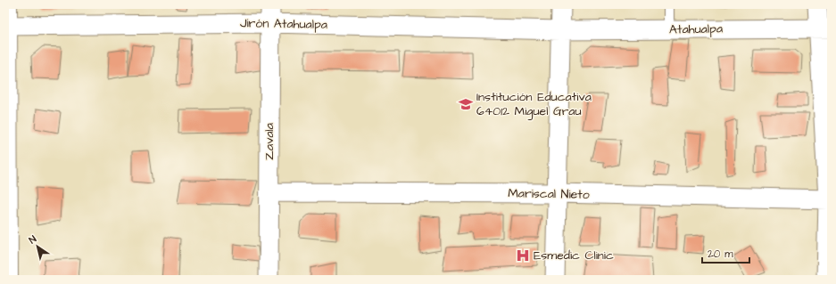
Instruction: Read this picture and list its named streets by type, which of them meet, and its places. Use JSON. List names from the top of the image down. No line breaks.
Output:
{"streets":{"street":["Jirón Atahualpa","Atahualpa","Zavala","Mariscal Nieto"]},"crossings":[["Jirón Atahualpa","Atahualpa"],["Jirón Atahualpa","Zavala"],["Zavala","Mariscal Nieto"]],"places":{"school or university":["Institución Educativa 64012 Miguel Grau"],"hospital":["Esmedic Clinic"]},"scale_bar":"20 m","north":"top left"}
